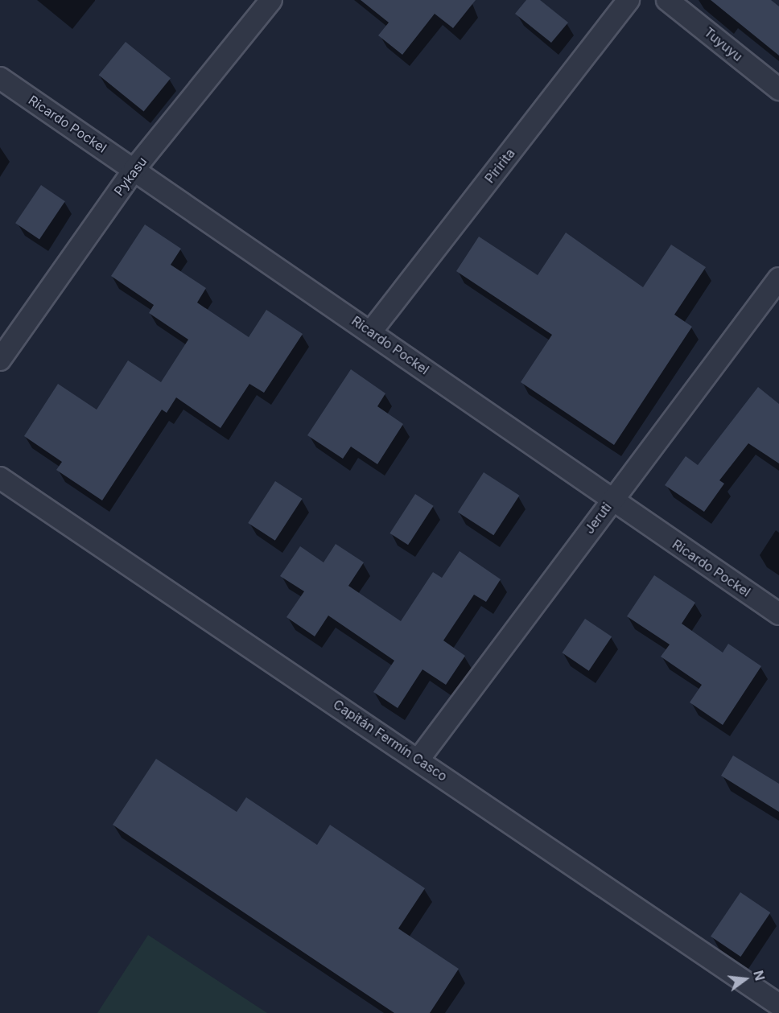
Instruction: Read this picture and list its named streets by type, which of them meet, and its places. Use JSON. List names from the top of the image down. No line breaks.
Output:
{"streets":{"street":["Tuyuyu","Ricardo Pockel","Piririta","Pykasu","Jeruti","Capitán Fermín Casco"]},"crossings":[["Ricardo Pockel","Piririta"],["Ricardo Pockel","Pykasu"],["Ricardo Pockel","Jeruti"],["Jeruti","Capitán Fermín Casco"]],"north":"right"}
